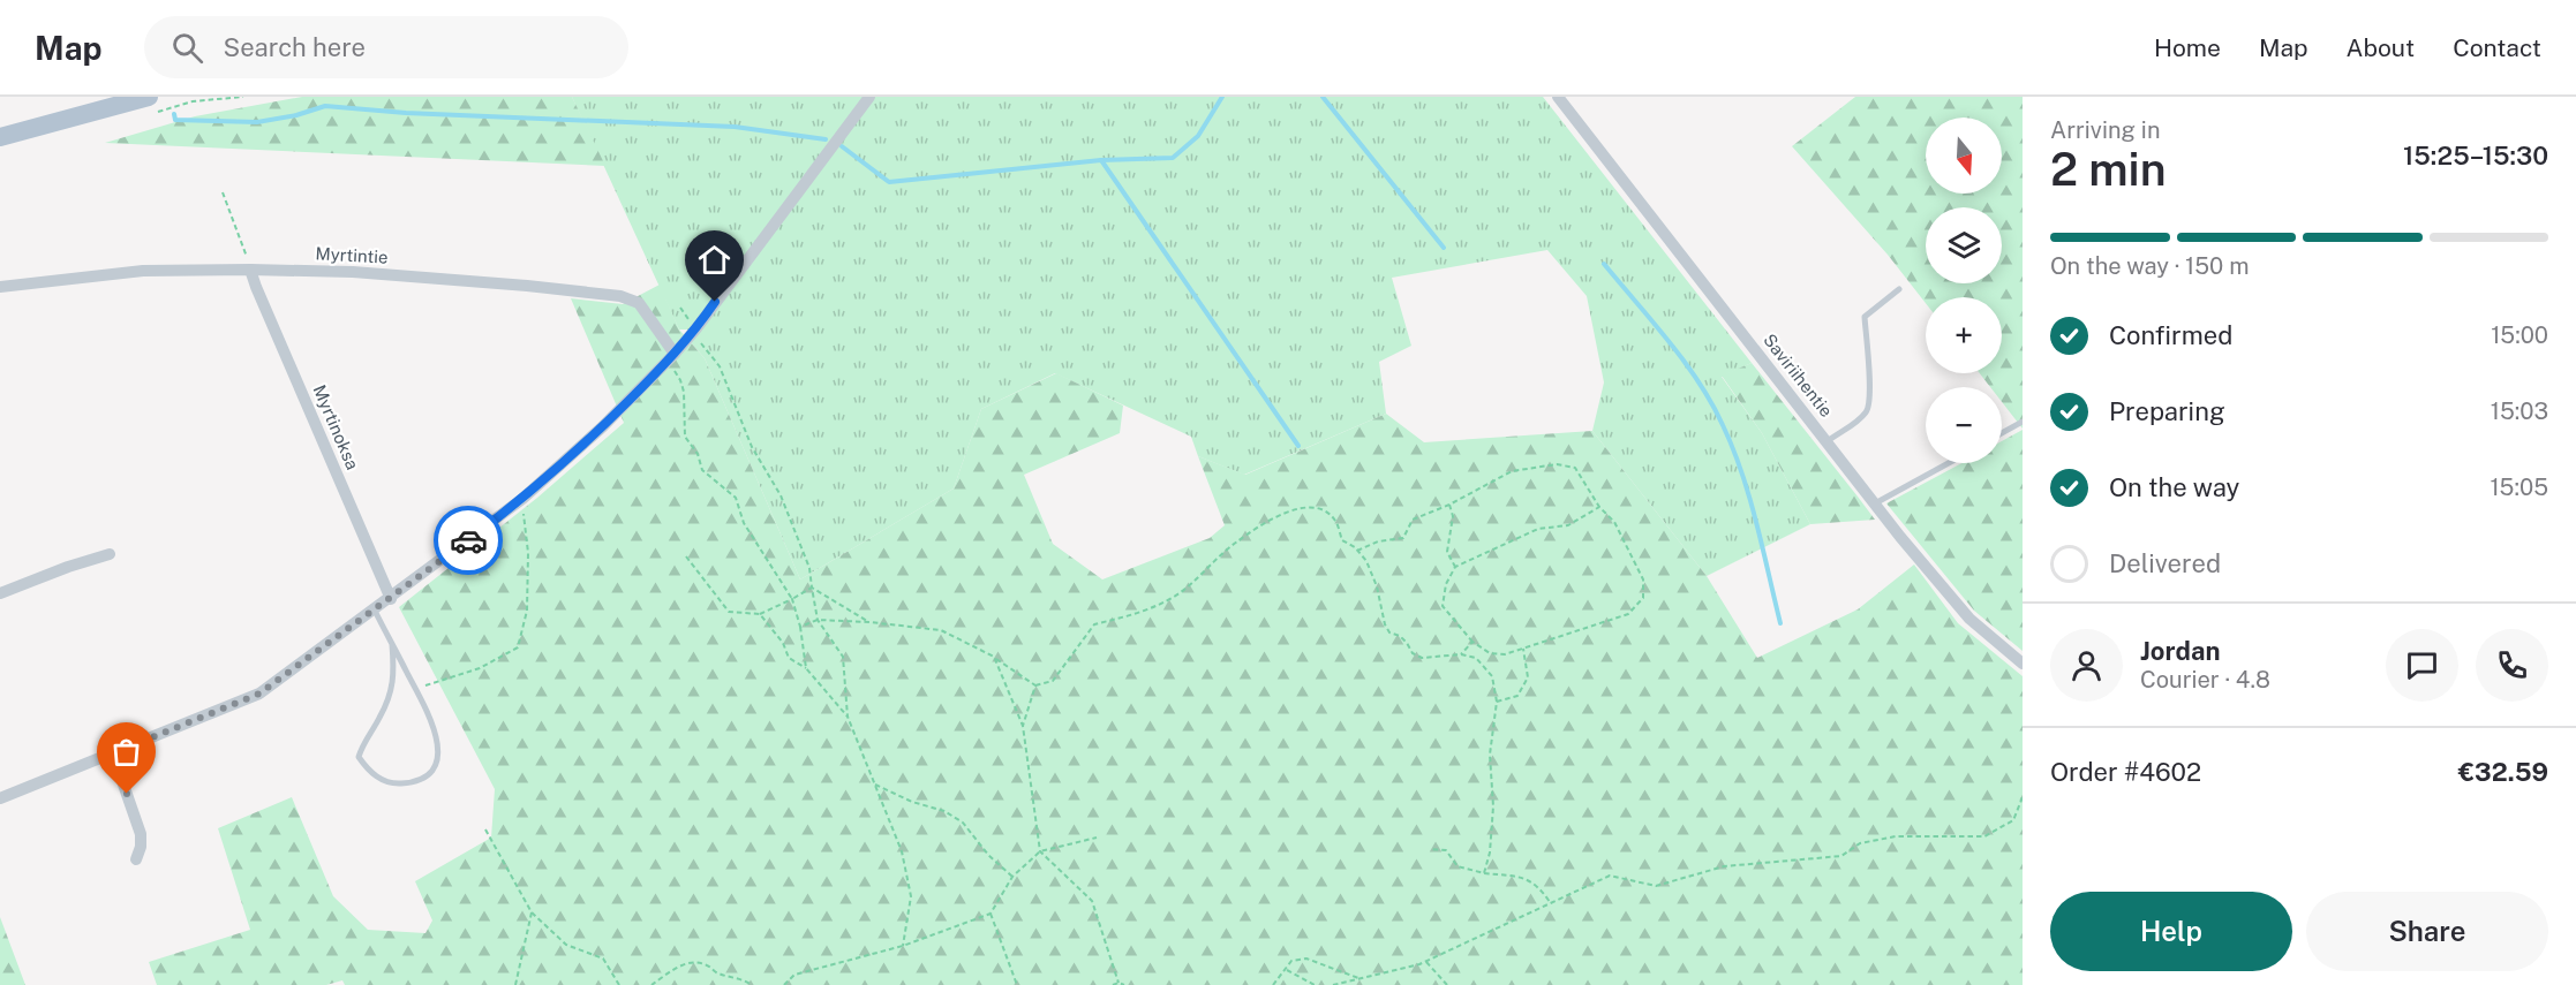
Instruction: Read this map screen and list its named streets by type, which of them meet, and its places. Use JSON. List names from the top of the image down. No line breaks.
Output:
{"streets":{"street":["Myrtintie","Saviriihentie","Myrtinoksa"]},"crossings":[["Myrtintie","Myrtinoksa"]],"north":"bottom","page":{"header":"Map","search":"Search here","nav":["Home","Map","About","Contact"],"heading":["2 min","Arriving in","15:25–15:30"],"panel":["Jordan","Courier · 4.8","Order #4602","€32.59"],"map_buttons":["+","−"],"bar":"On the way · 150 m","list":[["Confirmed","15:00"],["Preparing","15:03"],["On the way","15:05"],"Delivered"],"buttons":["Help","Share"]}}
